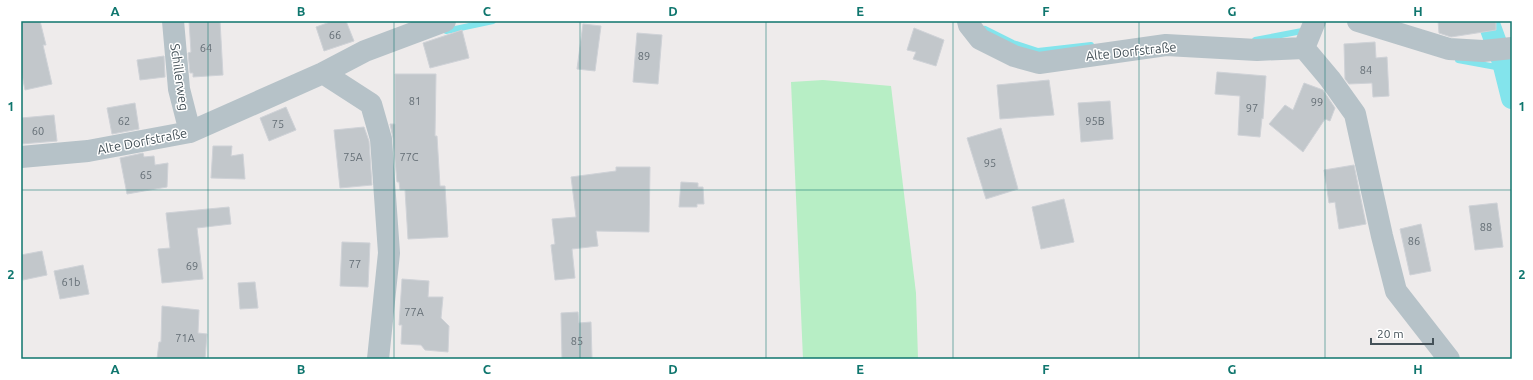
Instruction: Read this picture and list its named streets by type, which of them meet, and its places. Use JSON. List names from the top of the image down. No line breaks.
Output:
{"streets":{"street":["Alte Dorfstraße","Schillerweg"]},"crossings":[["Alte Dorfstraße","Schillerweg"]],"house_numbers":["66","64","89","84","81","99","97","62","95B","75","60","75A","77C","95","65","88","86","77","69","61b","77A","71A","85"],"scale_bar":"20 m","grid":{"columns":["A","B","C","D","E","F","G","H"],"rows":["1","2"]}}
